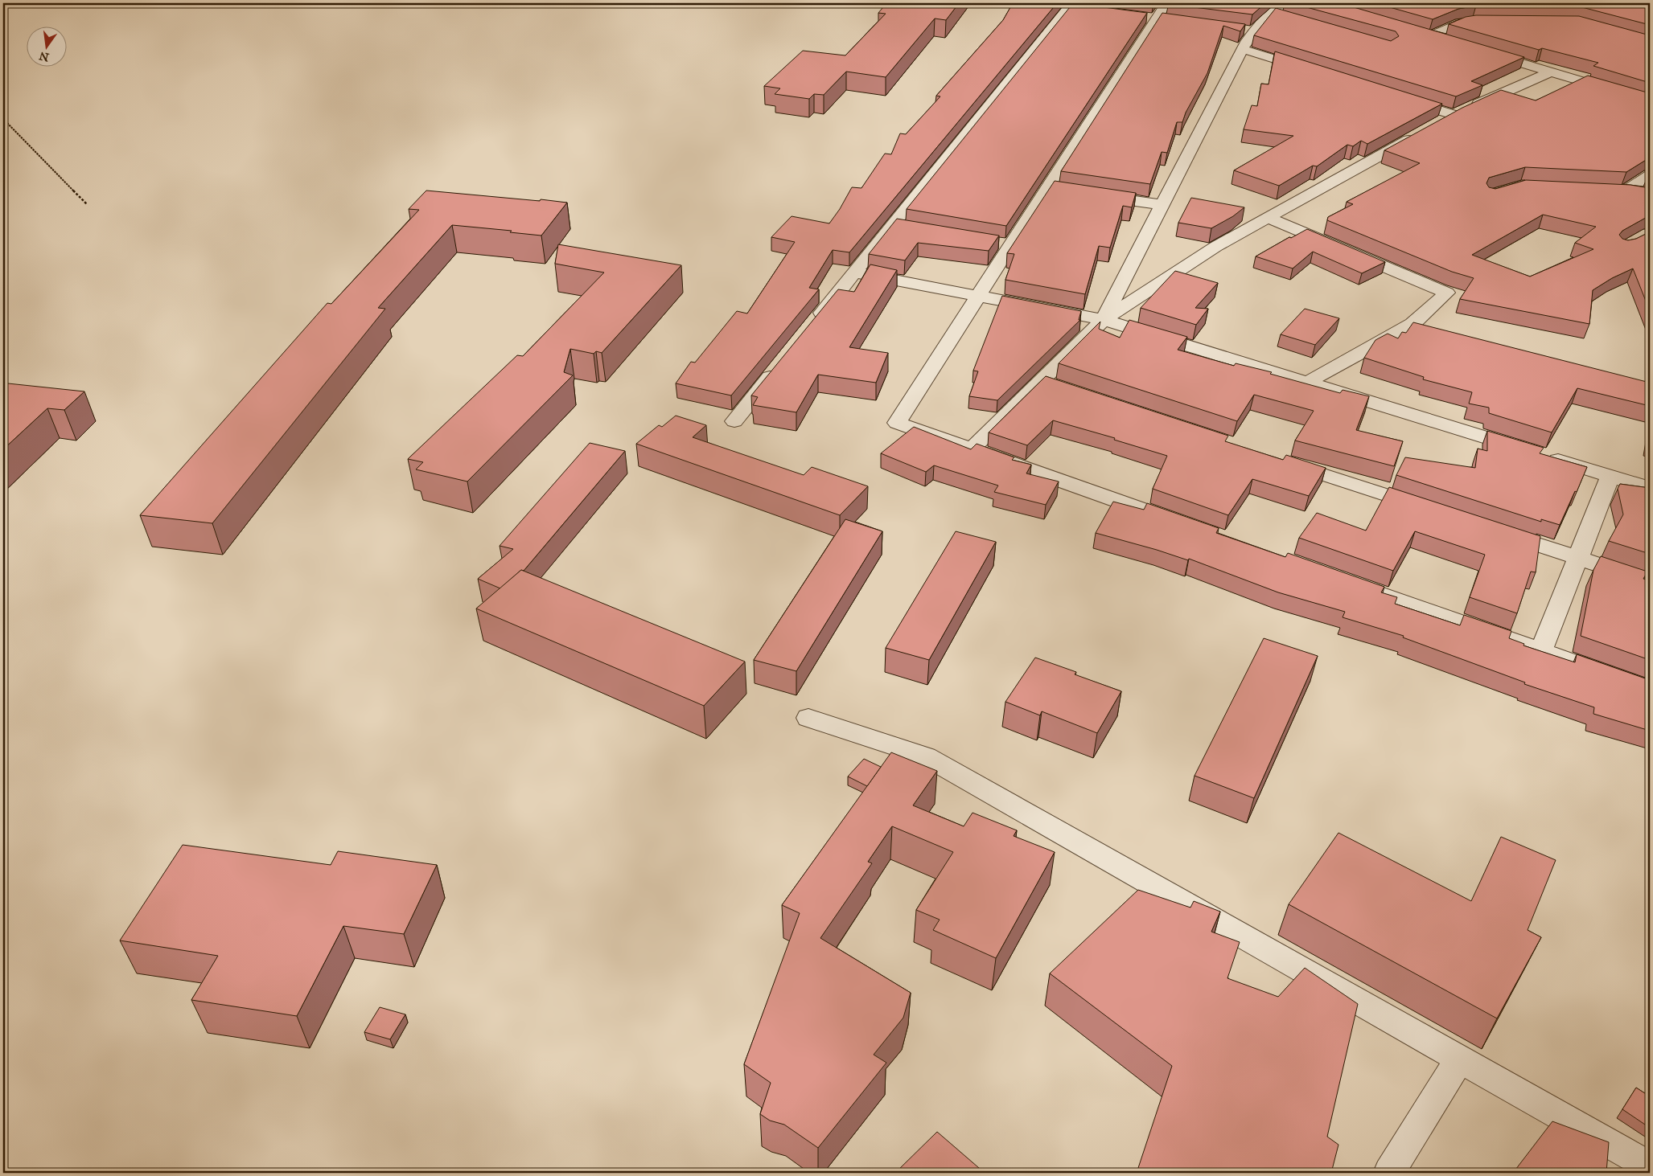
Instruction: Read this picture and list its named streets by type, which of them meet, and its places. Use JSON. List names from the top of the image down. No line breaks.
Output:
{"north":"bottom"}
